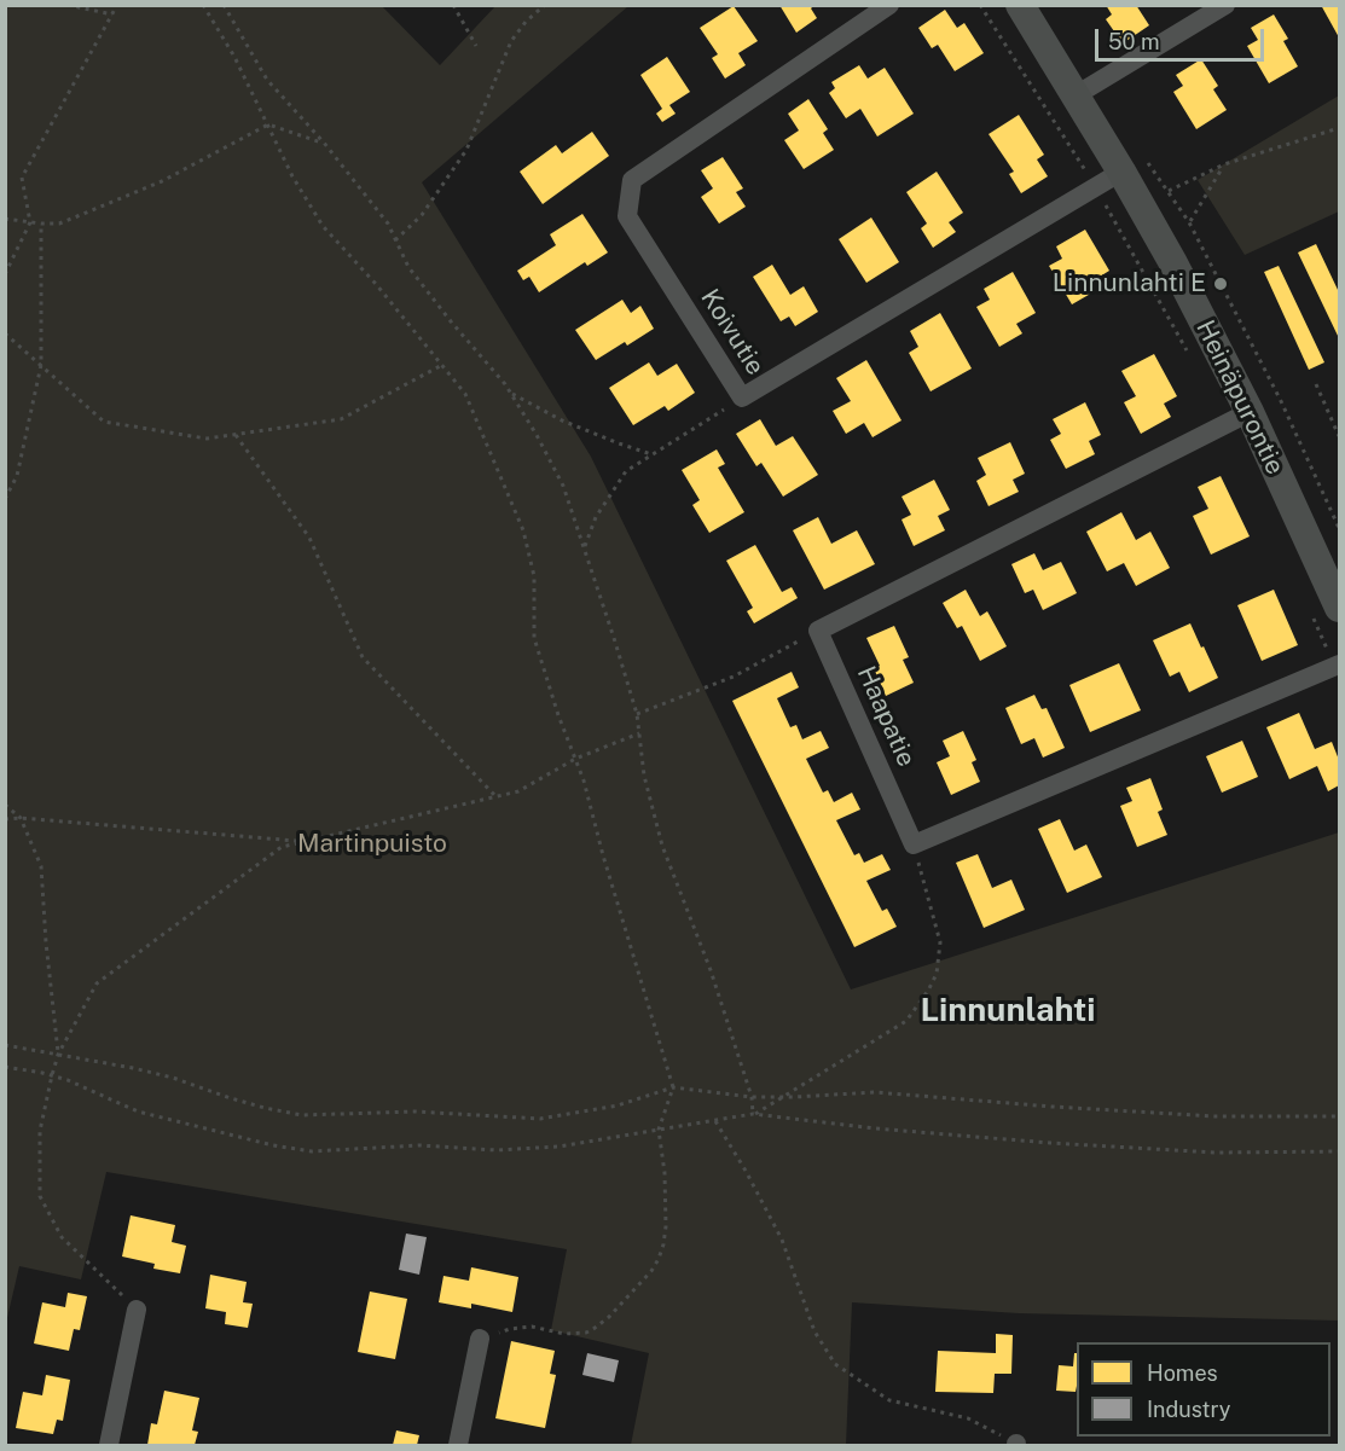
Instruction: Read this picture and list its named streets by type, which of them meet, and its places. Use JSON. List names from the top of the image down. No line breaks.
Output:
{"streets":{"street":["Koivutie","Heinäpurontie","Haapatie"]},"crossings":[["Koivutie","Heinäpurontie"]],"districts":["Linnunlahti"],"parks":["Martinpuisto"],"places":["Linnunlahti E"],"legend":["Homes","Industry"],"scale_bar":"50 m"}
